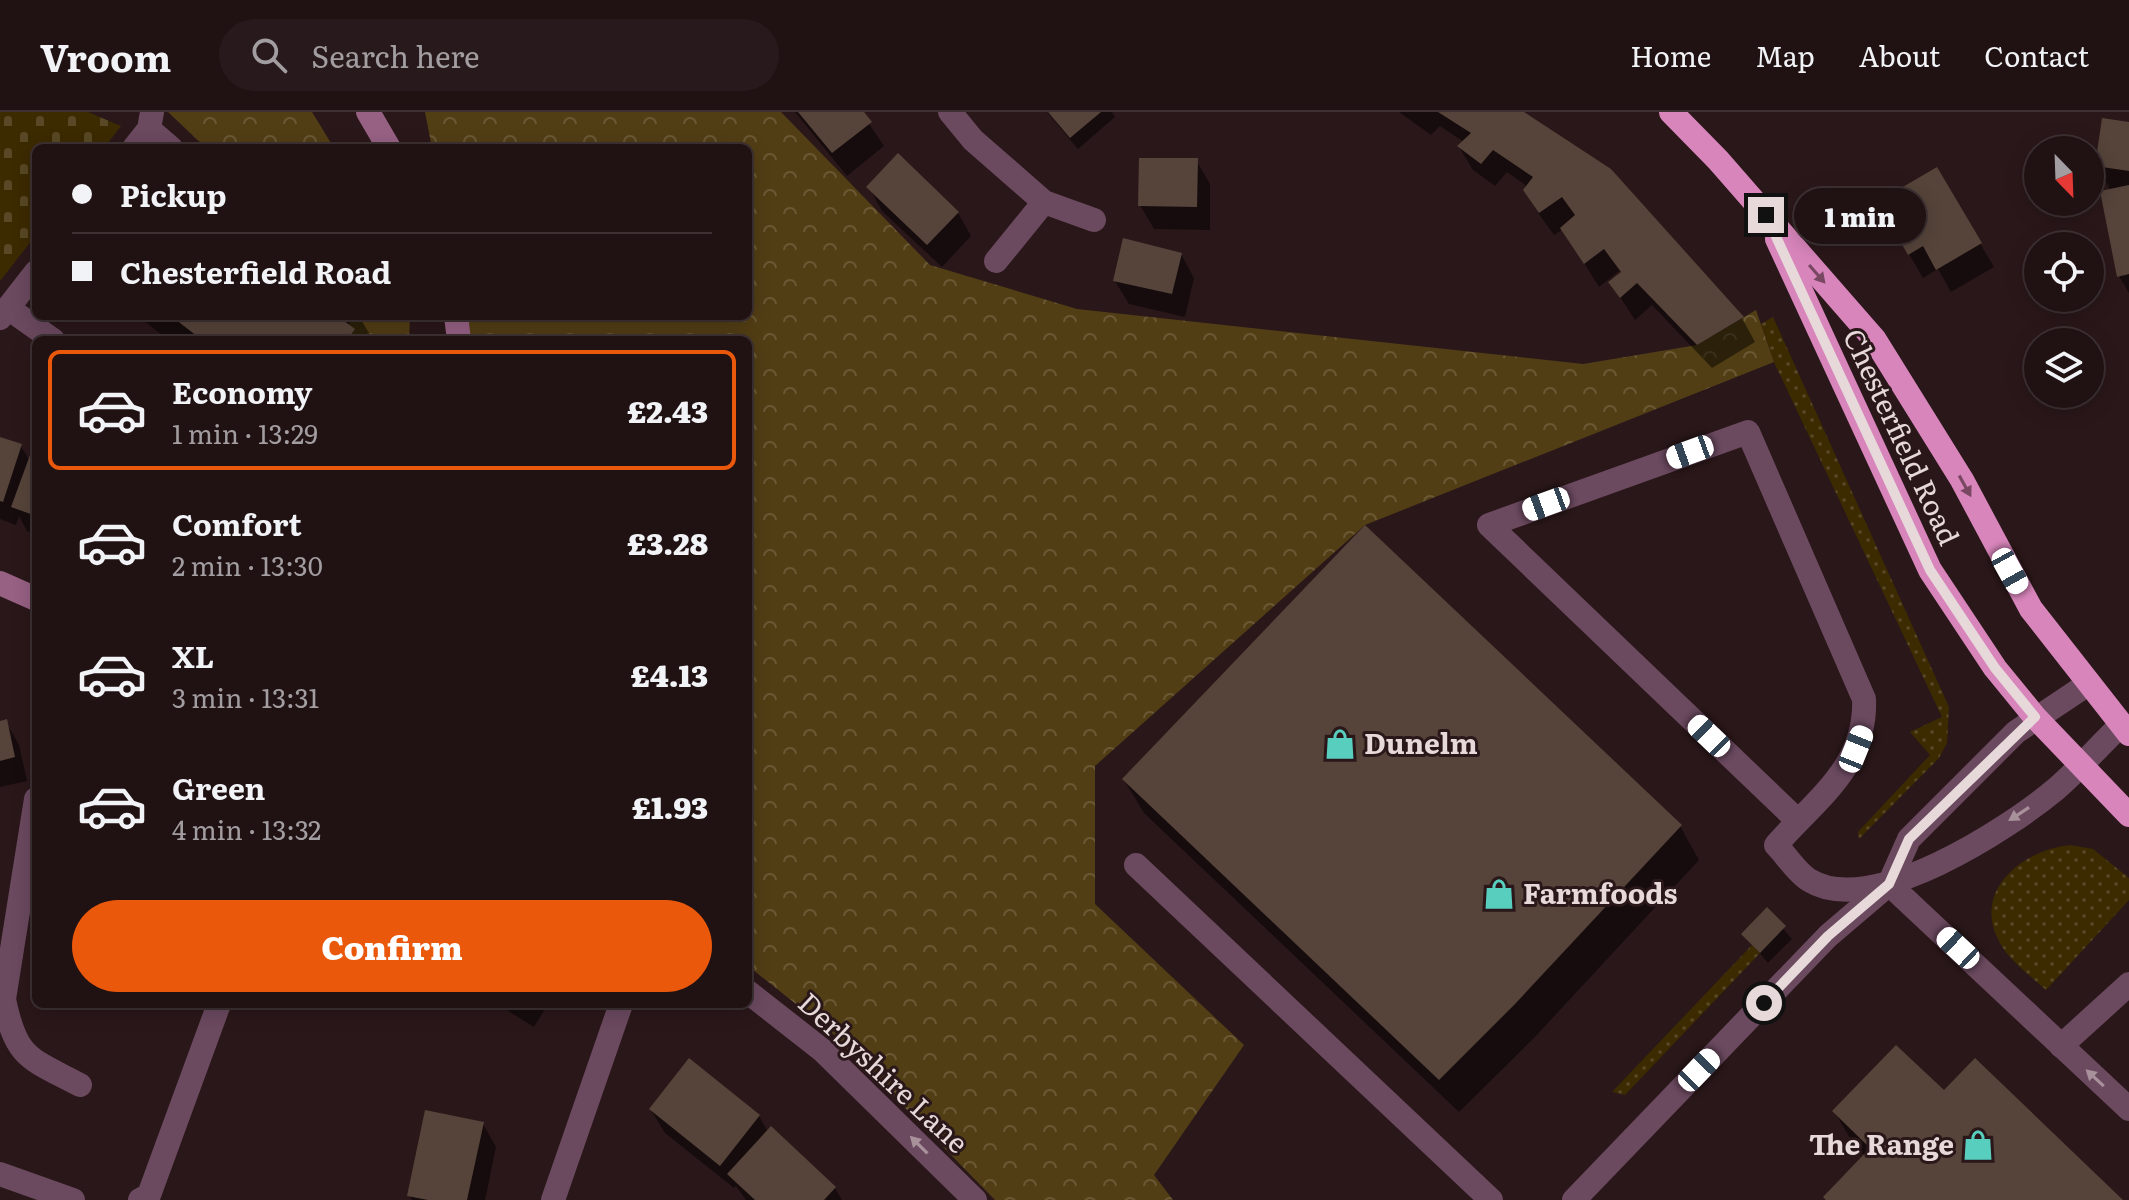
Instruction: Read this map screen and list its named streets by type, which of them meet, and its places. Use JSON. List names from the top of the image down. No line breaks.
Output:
{"streets":{"highway":["Chesterfield Road"],"street":["Derbyshire Lane"]},"one_way":["Derbyshire Lane"],"places":{"shop":["Dunelm","Farmfoods","The Range"]},"north":"bottom right","page":{"header":"Vroom","search":"Search here","nav":["Home","Map","About","Contact"],"banner":["Pickup","Chesterfield Road"],"bubble":"1 min","list":[{"name":"Economy","note":"1 min · 13:29","value":"£2.43"},{"name":"Comfort","note":"2 min · 13:30","value":"£3.28"},{"name":"XL","note":"3 min · 13:31","value":"£4.13"},{"name":"Green","note":"4 min · 13:32","value":"£1.93"}],"buttons":"Confirm"}}
